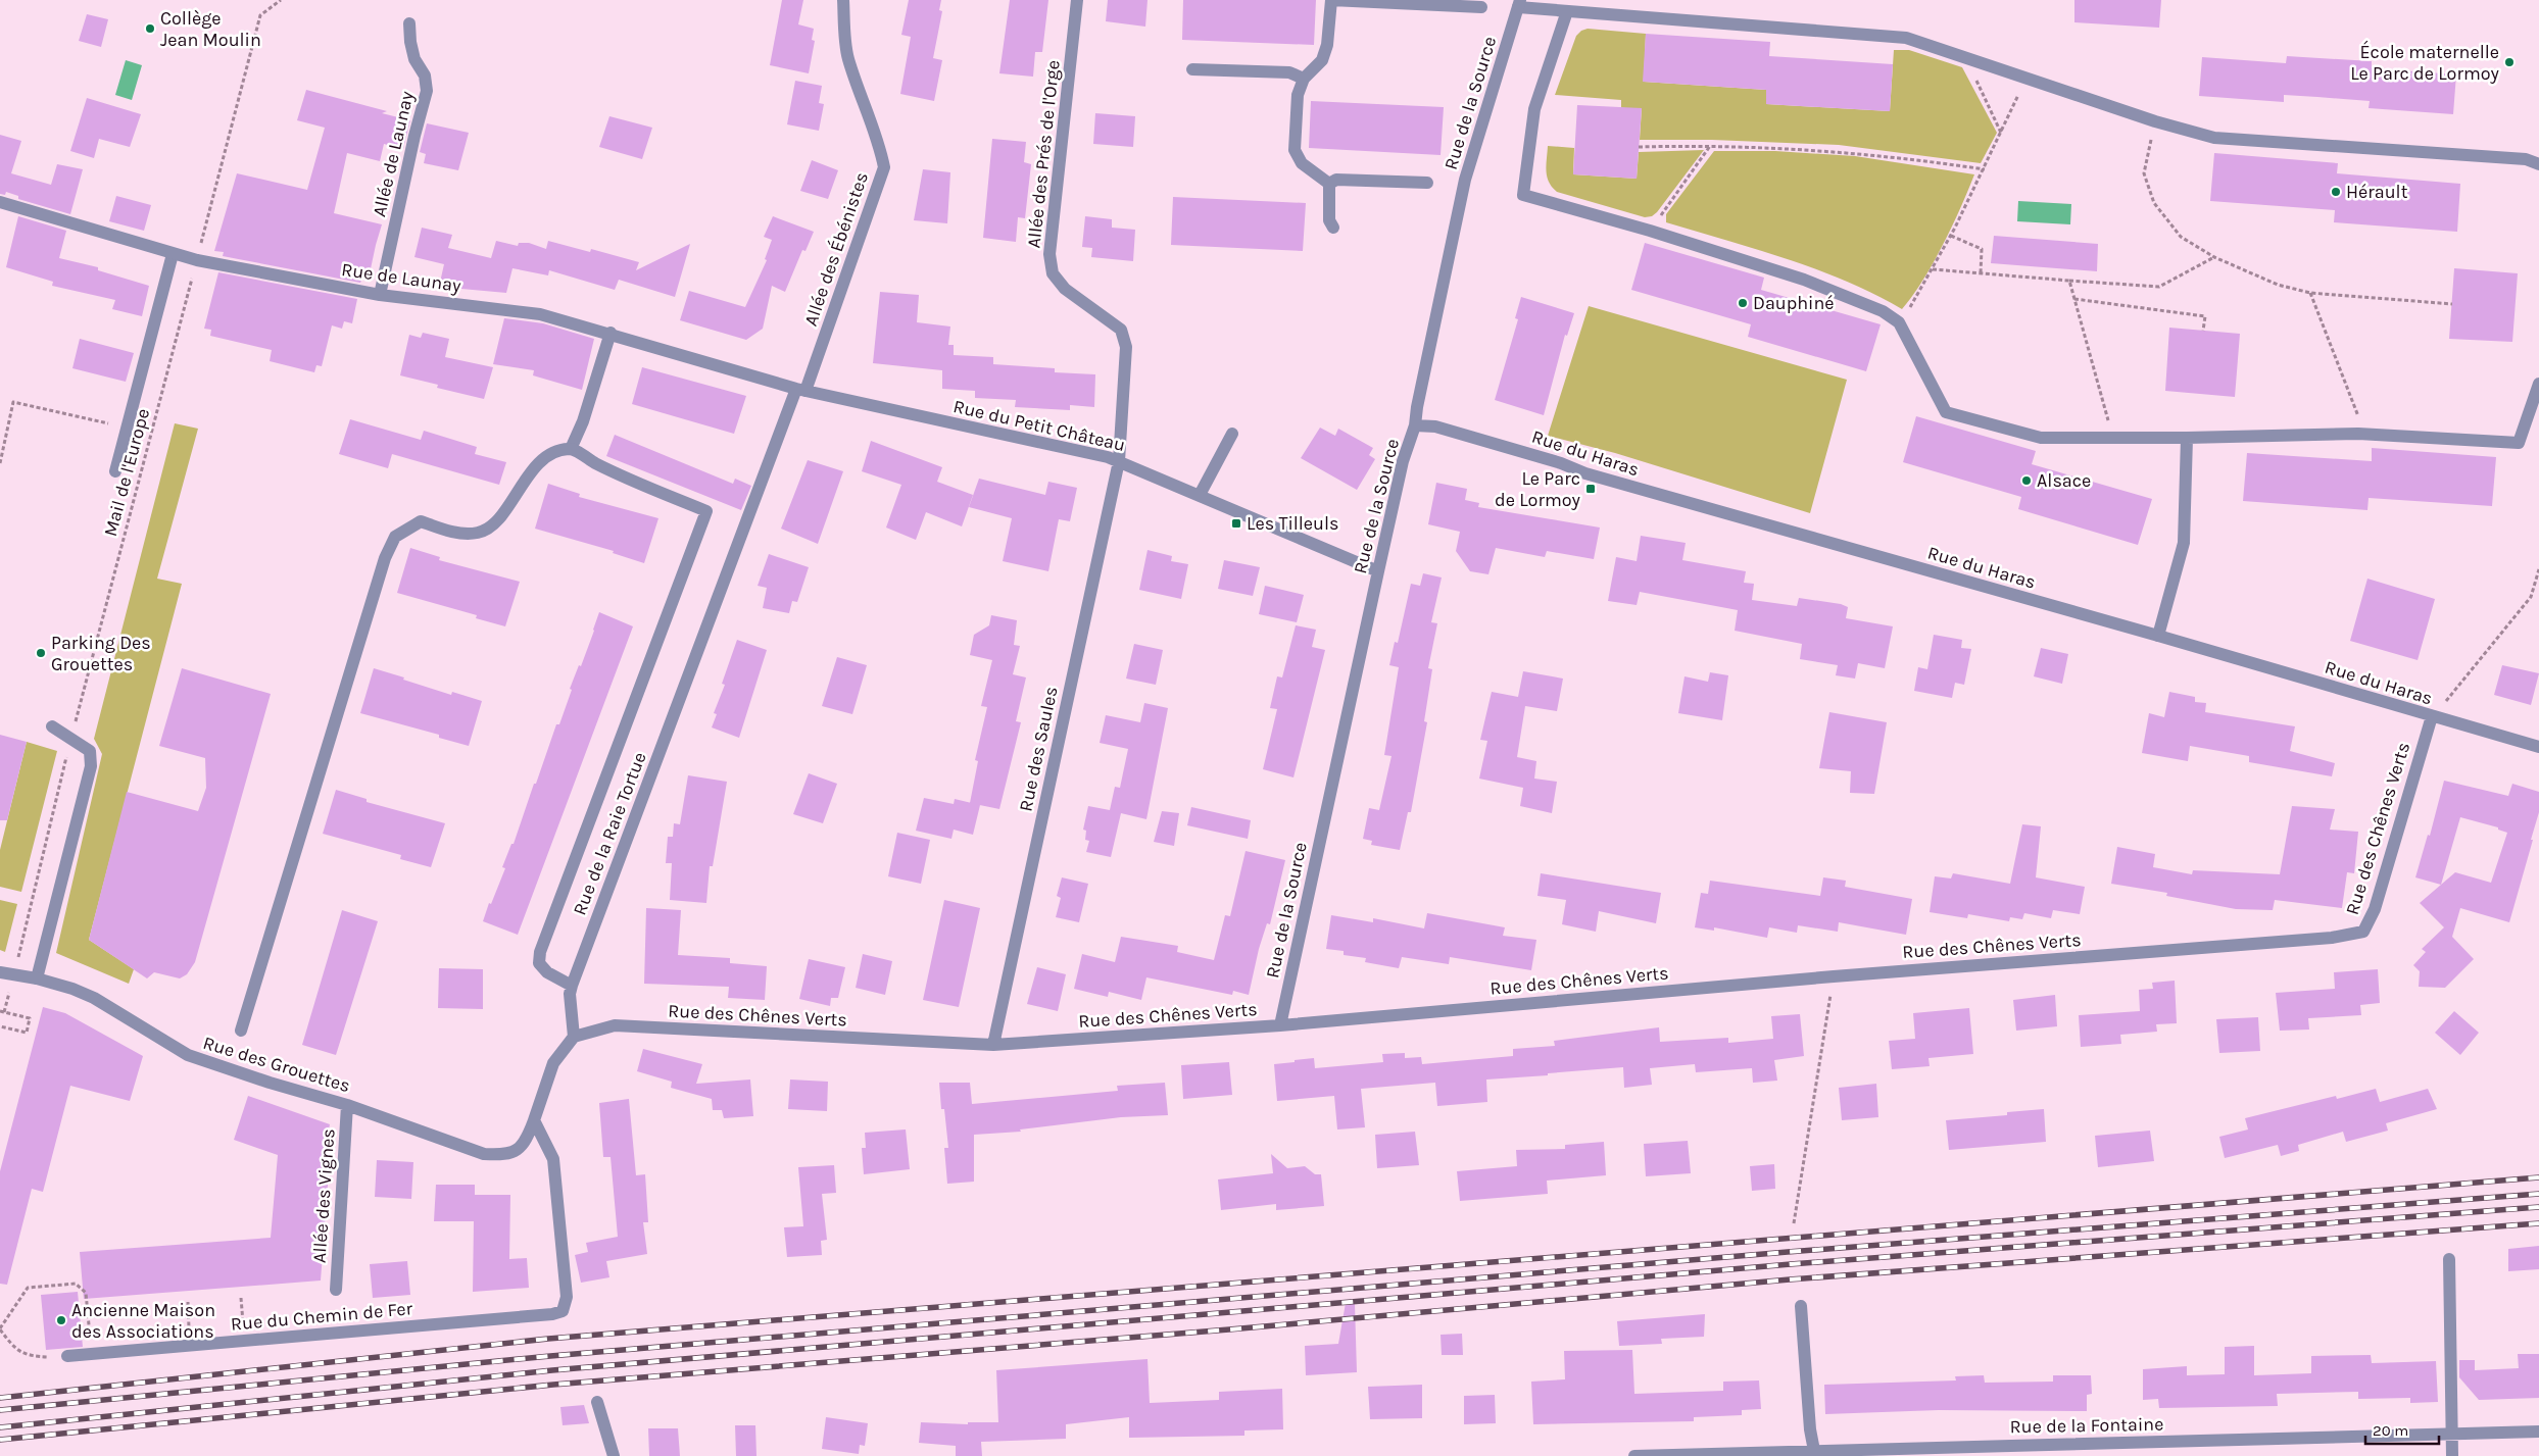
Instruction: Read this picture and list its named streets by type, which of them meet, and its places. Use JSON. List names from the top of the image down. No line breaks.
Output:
{"streets":{"street":["Rue de la Source","Allée de Launay","Allée des Prés de l'Orge","Allée des Ébénistes","Rue de Launay","Rue du Petit Château","Rue du Haras","Rue des Saules","Rue des Chênes Verts","Rue de la Raie Tortue","Rue des Grouettes","Allée des Vignes","Rue du Chemin de Fer","Rue de la Fontaine"],"path":["Mail de l'Europe"]},"crossings":[["Rue de la Source","Rue du Petit Château"],["Rue de la Source","Rue du Haras"],["Rue de la Source","Rue des Chênes Verts"],["Allée de Launay","Rue de Launay"],["Allée des Prés de l'Orge","Rue du Petit Château"],["Allée des Prés de l'Orge","Rue des Saules"],["Allée des Ébénistes","Rue de Launay"],["Allée des Ébénistes","Rue du Petit Château"],["Allée des Ébénistes","Rue de la Raie Tortue"],["Rue de Launay","Rue du Petit Château"],["Rue de Launay","Mail de l'Europe"],["Rue de Launay","Rue de la Raie Tortue"],["Rue du Petit Château","Rue des Saules"],["Rue du Petit Château","Rue de la Raie Tortue"],["Rue du Haras","Rue des Chênes Verts"],["Rue des Saules","Rue des Chênes Verts"],["Rue des Chênes Verts","Rue de la Raie Tortue"],["Rue des Grouettes","Allée des Vignes"],["Rue des Grouettes","Rue du Chemin de Fer"]],"places":{"other":["Collège Jean Moulin","École maternelle Le Parc de Lormoy","Hérault","Dauphiné","Alsace","Parking Des Grouettes","Ancienne Maison des Associations"],"transit":["Le Parc de Lormoy","Les Tilleuls"]},"scale_bar":"20 m"}
